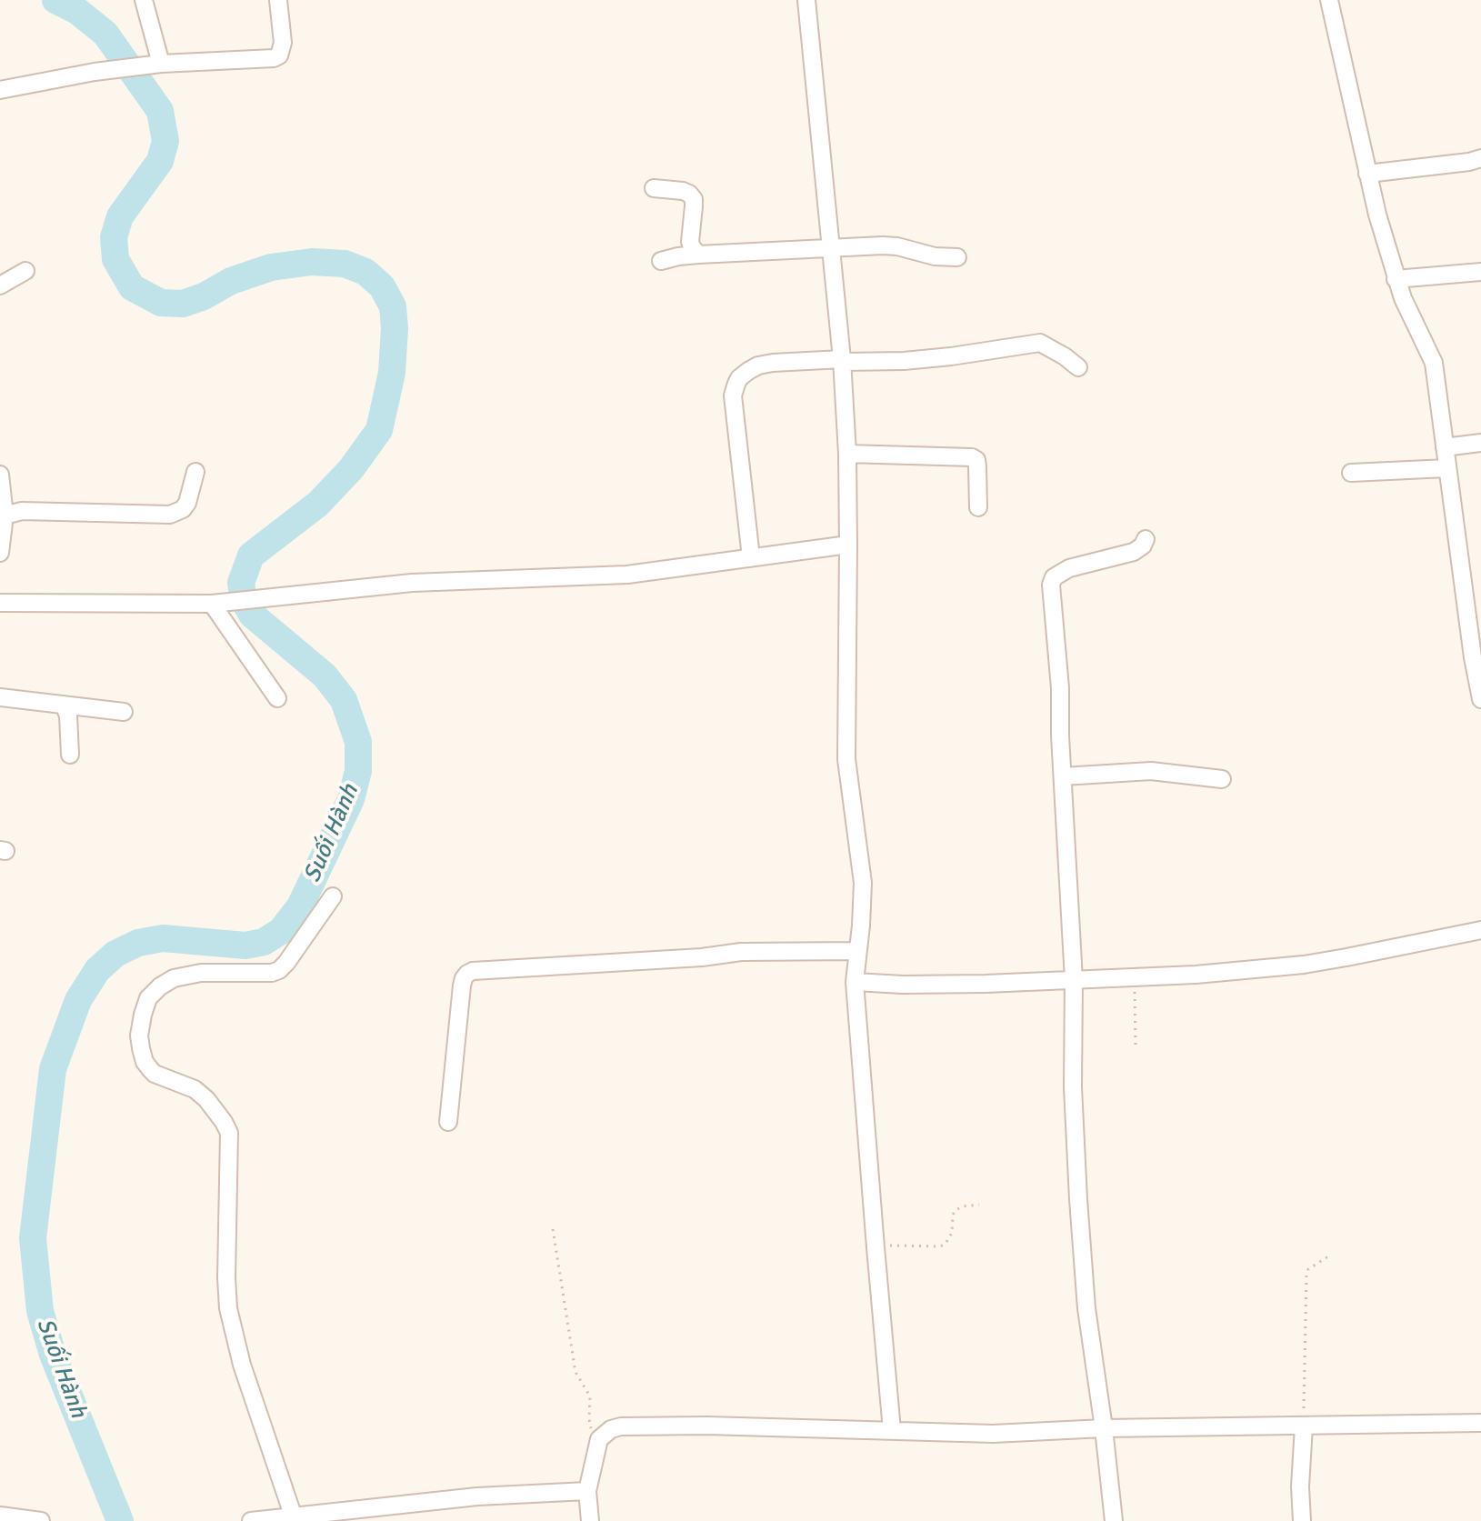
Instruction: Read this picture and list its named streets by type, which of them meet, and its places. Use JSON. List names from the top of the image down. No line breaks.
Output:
{"water":["Suối Hành"]}
